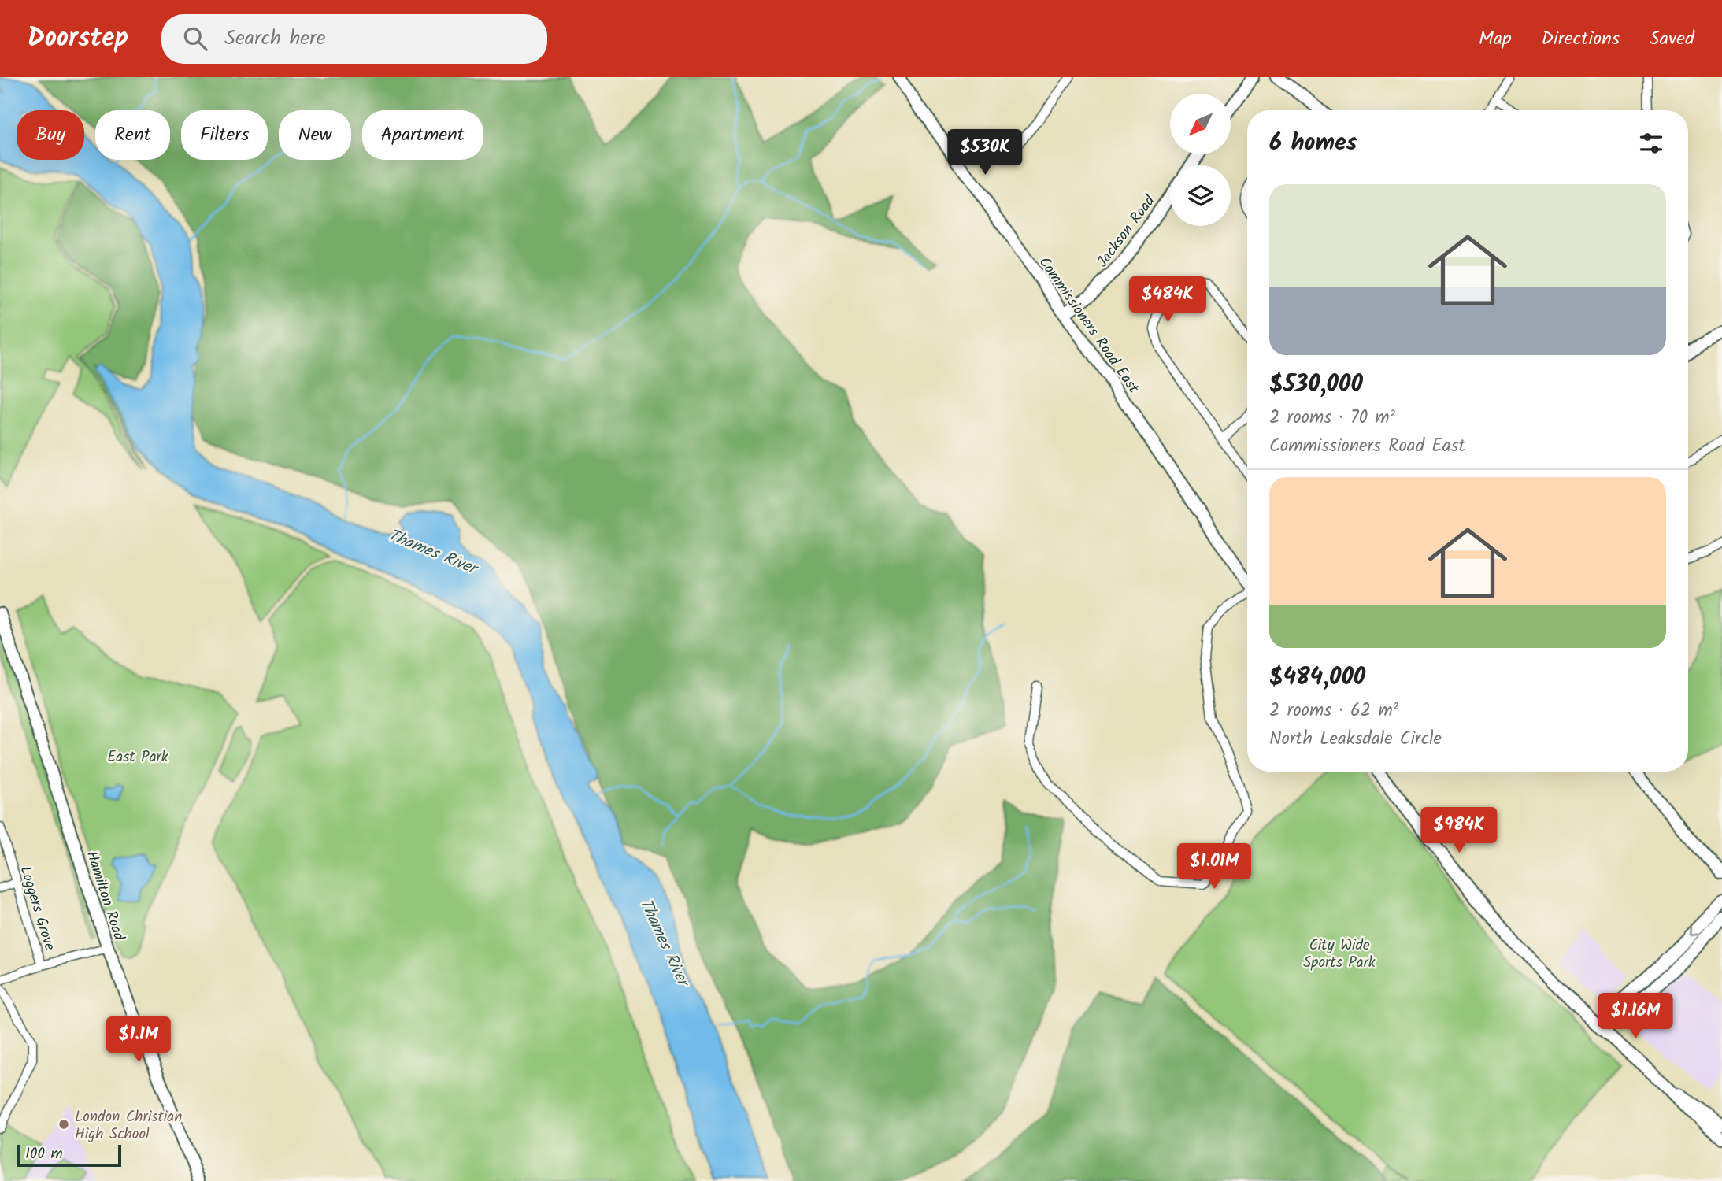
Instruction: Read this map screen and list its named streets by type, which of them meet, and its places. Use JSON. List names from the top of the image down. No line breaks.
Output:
{"streets":{"main road":["Jackson Road","Commissioners Road East","Hamilton Road"],"street":["Loggers Grove"]},"crossings":[["Jackson Road","Commissioners Road East"]],"water":["Thames River"],"parks":["East Park","City Wide Sports Park"],"places":["London Christian High School"],"scale_bar":"100 m","north":"bottom left","page":{"header":"Doorstep","search":"Search here","nav":["Map","Directions","Saved"],"chip":["Buy","Rent","Filters","New","Apartment"],"heading":"6 homes","price":["$530K","$484K","$984K","$1.01M","$1.16M","$1.1M"],"list":[{"name":"$530,000","note":"2 rooms · 70 m² · Commissioners Road East"},{"name":"$484,000","note":"2 rooms · 62 m² · North Leaksdale Circle"}],"scale":"100 m"}}
